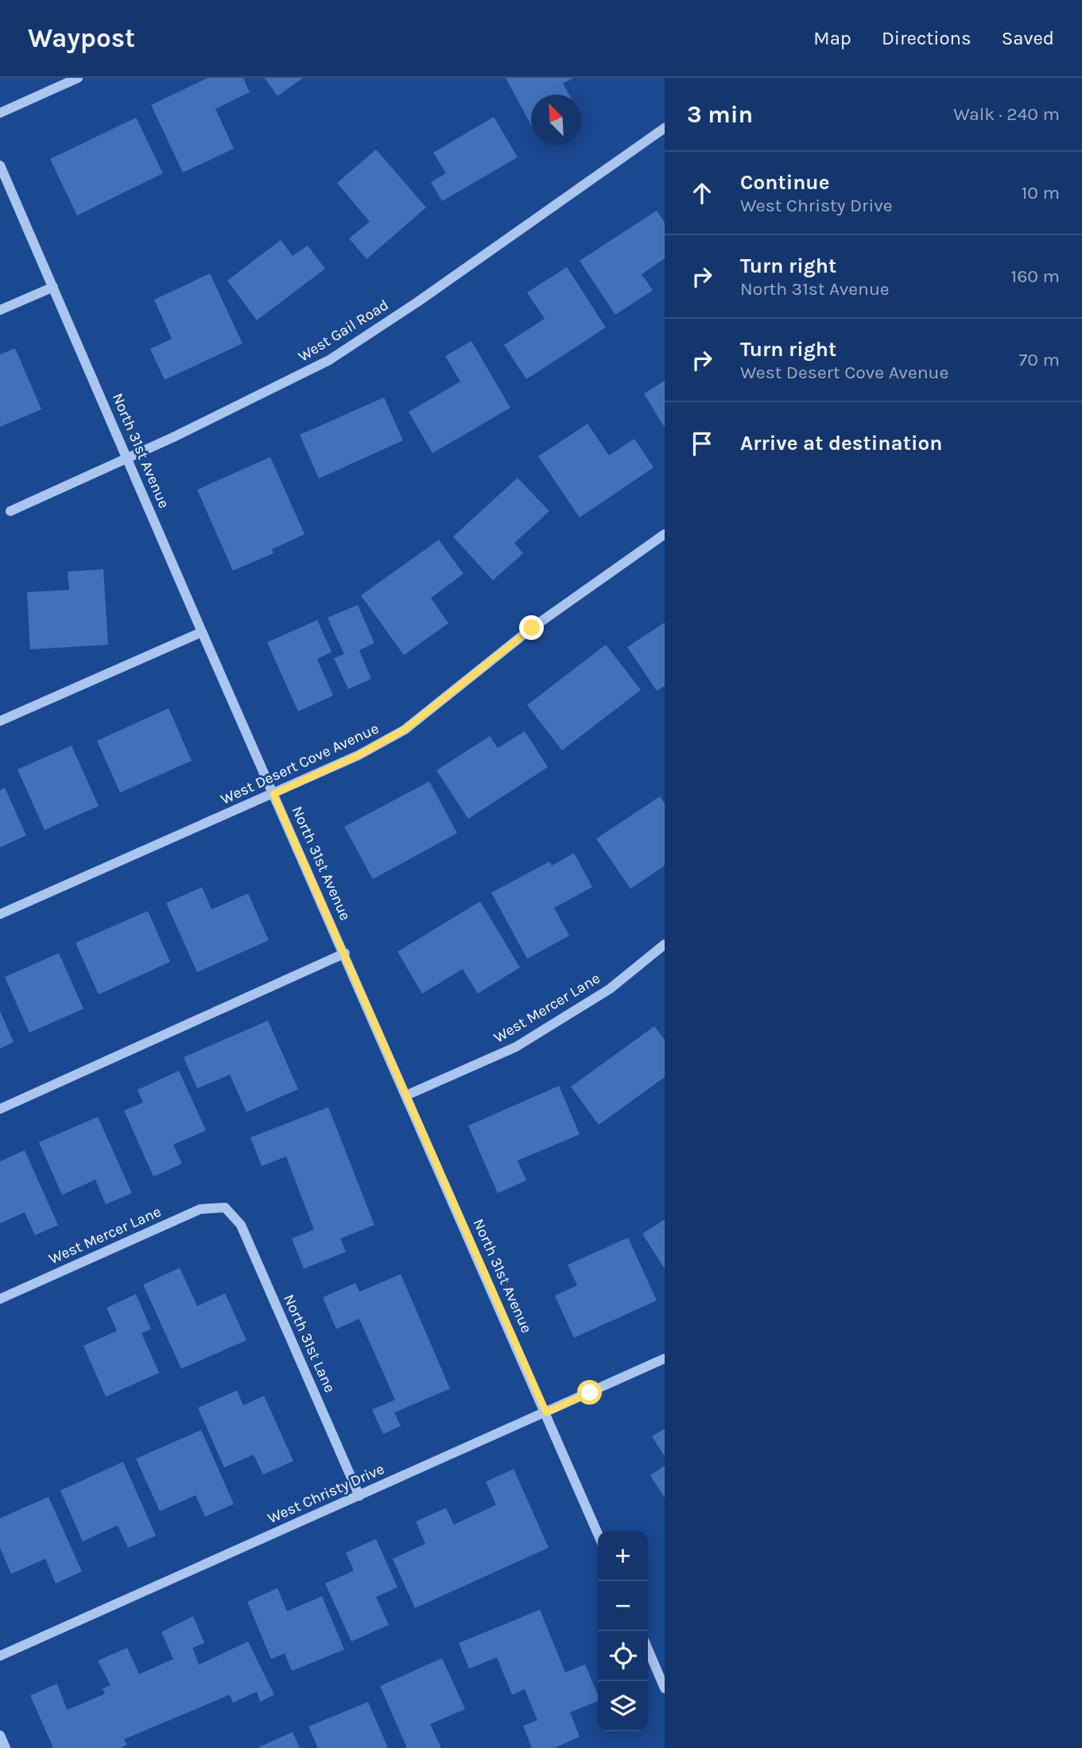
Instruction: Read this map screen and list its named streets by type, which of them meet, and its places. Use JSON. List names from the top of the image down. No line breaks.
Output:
{"streets":{"street":["West Gail Road","North 31st Avenue","West Desert Cove Avenue","West Mercer Lane","North 31st Lane","West Christy Drive"]},"crossings":[["West Gail Road","North 31st Avenue"],["North 31st Avenue","West Desert Cove Avenue"],["North 31st Avenue","West Mercer Lane"],["North 31st Avenue","West Christy Drive"],["West Mercer Lane","North 31st Lane"],["North 31st Lane","West Christy Drive"]],"north":"top left","page":{"header":"Waypost","nav":["Map","Directions","Saved"],"heading":["3 min","Walk · 240 m"],"list":[["Continue","West Christy Drive","10 m"],["Turn right","North 31st Avenue","160 m"],["Turn right","West Desert Cove Avenue","70 m"],"Arrive at destination"],"map_buttons":["+","−"]}}
